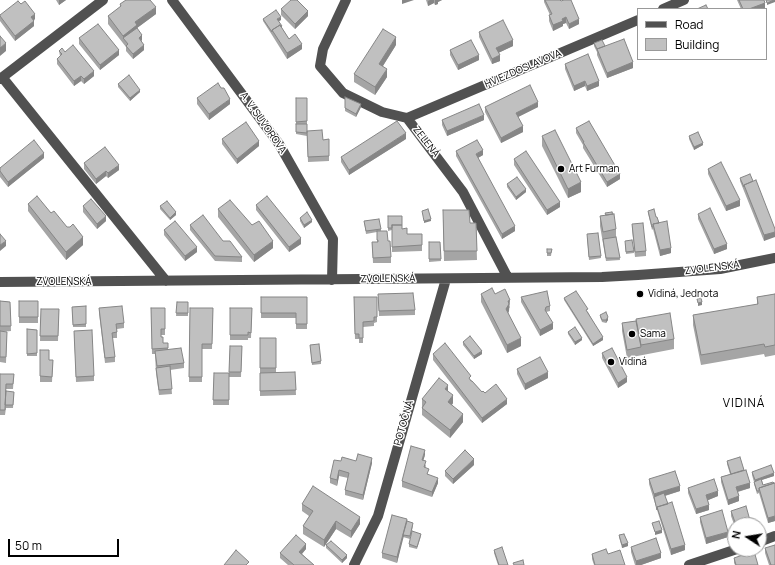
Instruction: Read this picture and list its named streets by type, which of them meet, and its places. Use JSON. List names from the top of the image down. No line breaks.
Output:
{"streets":{"street":["HVIEZDOSLAVOVA","A. V. SUVOROVA","ZELENÁ","ZVOLENSKÁ","POTOČNÁ"]},"crossings":[["HVIEZDOSLAVOVA","ZELENÁ"],["A. V. SUVOROVA","ZVOLENSKÁ"],["ZELENÁ","ZVOLENSKÁ"],["ZVOLENSKÁ","POTOČNÁ"]],"districts":["VIDINÁ"],"places":["Art Furman","Vidiná, Jednota","Sama","Vidiná"],"legend":["Road","Building"],"scale_bar":"50 m","north":"left"}
